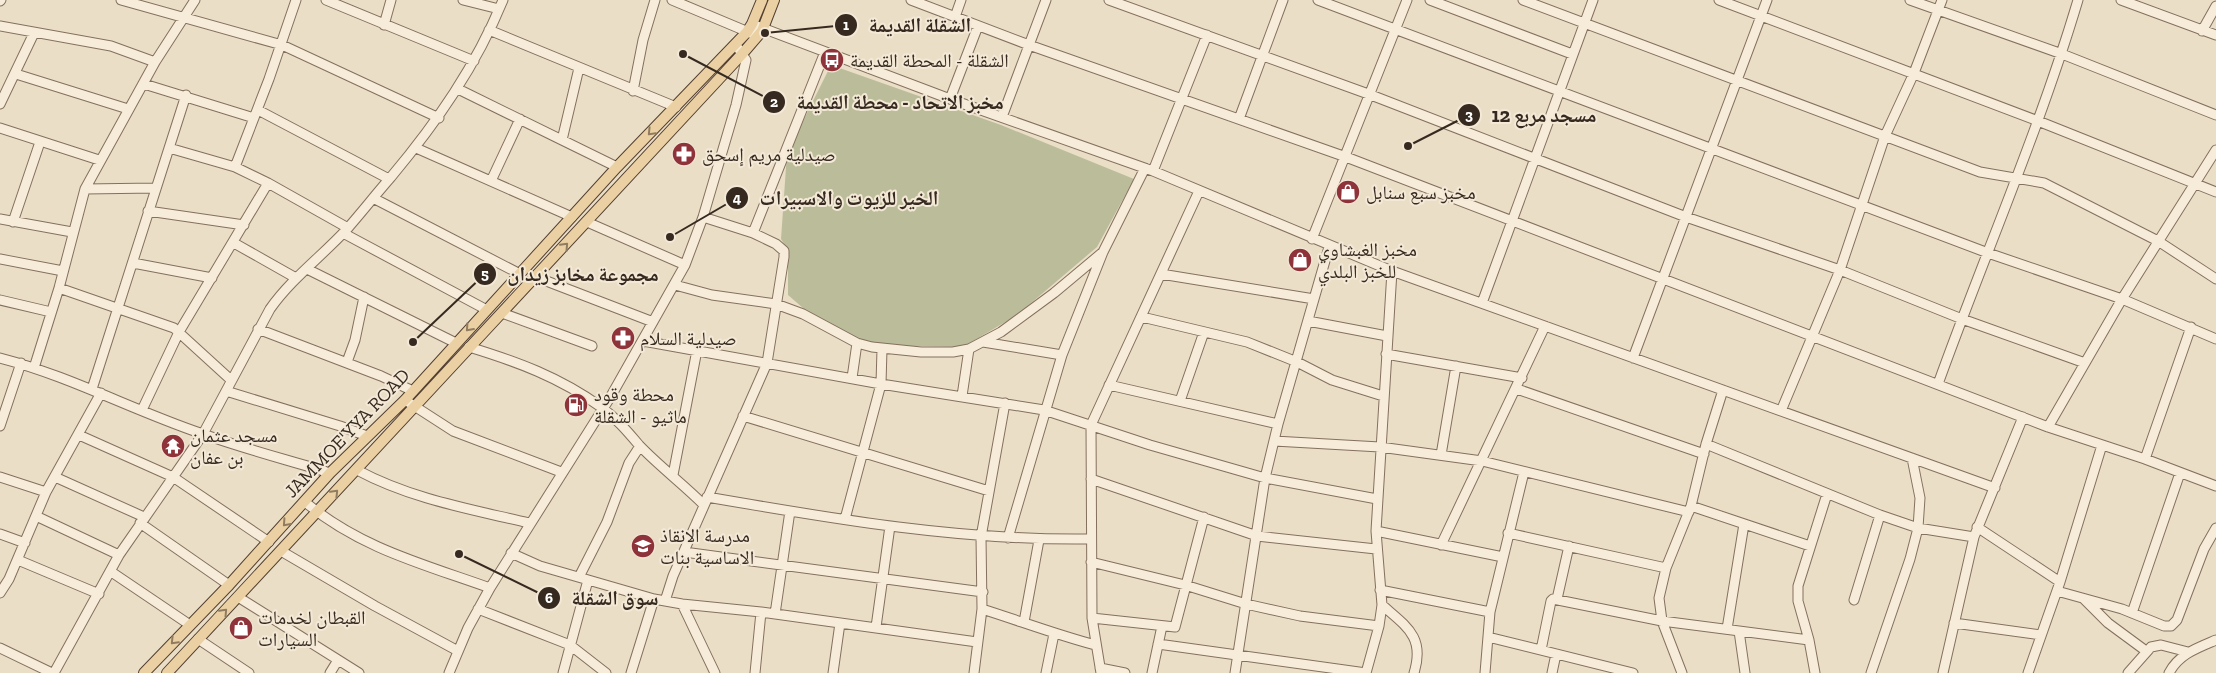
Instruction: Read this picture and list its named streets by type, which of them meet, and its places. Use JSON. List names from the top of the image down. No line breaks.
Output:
{"streets":{"main road":["JAMMOE'YYA ROAD"]},"places":{"other":["الشقلة القديمة","مخبز الاتحاد - محطة القديمة","مسجد مربع 12","الخير للزيوت والاسبيرات","مجموعة مخابز زيدان","سوق الشقلة"],"bus stop":["الشقلة - المحطة القديمة"],"pharmacy":["صيدلية مريم إسحق","صيدلية السلام"],"shop":["مخبز سبع سنابل","مخبز الغبشاوي للخبز البلدي","القبطان لخدمات السيارات"],"fuel station":["محطة وقود ماثيو - الشقلة"],"temple":["مسجد عثمان بن عفان"],"school or university":["مدرسة الانقاذ الاساسية بنات"]}}
